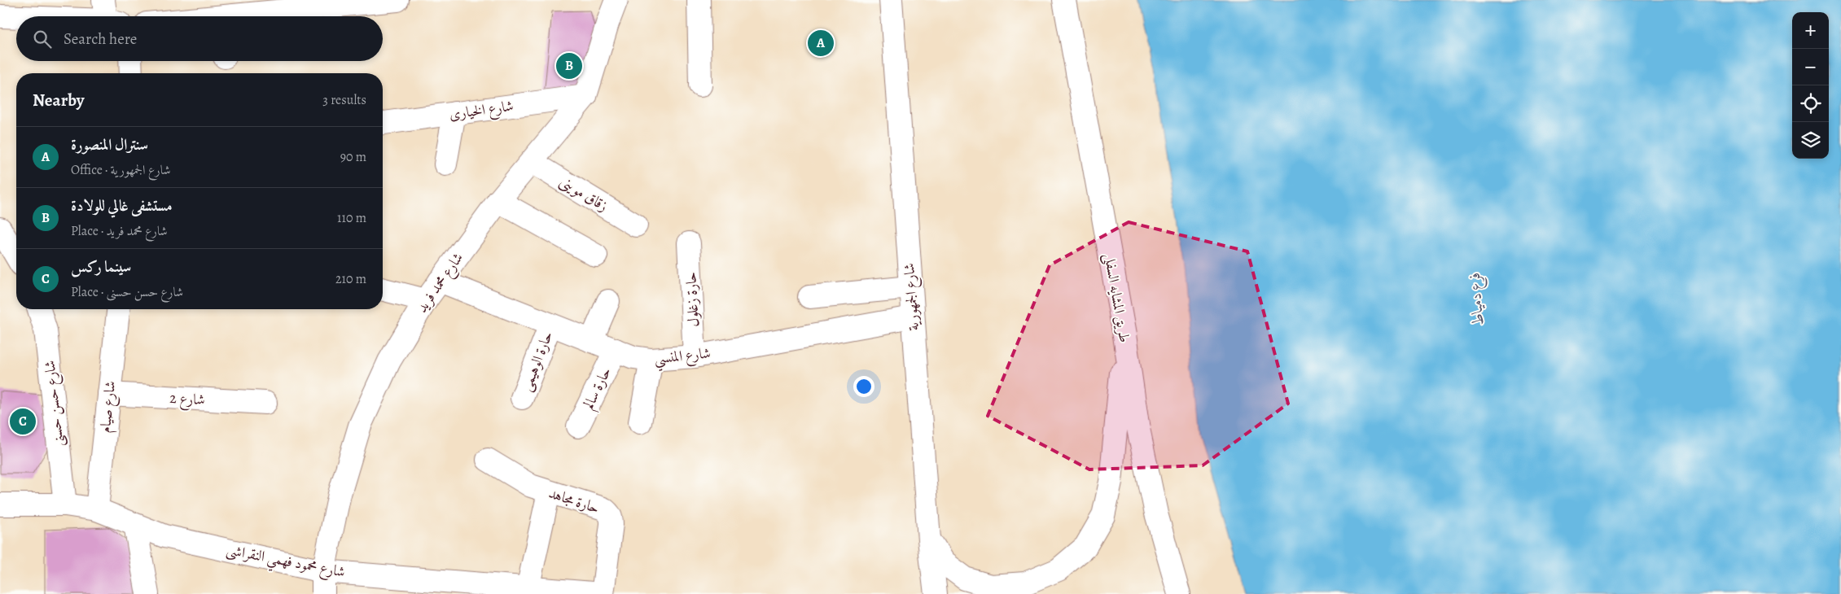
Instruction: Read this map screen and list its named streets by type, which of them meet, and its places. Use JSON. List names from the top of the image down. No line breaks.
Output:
{"streets":{"street":["شارع الخيارى","زقاق موينى","شارع محمد فريد","شارع الجمهورية","طريق المشايه السفلى","حارة زغلول","شارع المنسي","حارة الوهيمى","حارة سالم","شارع 2","شارع حسن حسنى","شارع صيام","حارة مجاهد","شارع محمود فهمي النقراشى"]},"crossings":[["شارع الخيارى","شارع محمد فريد"],["زقاق موينى","شارع محمد فريد"],["شارع محمد فريد","شارع المنسي"],["شارع محمد فريد","شارع محمود فهمي النقراشى"],["شارع الجمهورية","شارع المنسي"],["حارة زغلول","شارع المنسي"],["شارع المنسي","حارة الوهيمى"],["شارع المنسي","حارة سالم"],["شارع 2","شارع صيام"],["شارع حسن حسنى","شارع محمود فهمي النقراشى"],["شارع صيام","شارع محمود فهمي النقراشى"],["حارة مجاهد","شارع محمود فهمي النقراشى"]],"water":["فرع دمياط"],"page":{"map_buttons":["+","−"],"search":"Search here","pins":["A","B","C"],"heading":["Nearby","3 results"],"list":[{"mark":"A","name":"سنترال المنصورة","note":"Office · شارع الجمهورية","value":"90 m"},{"mark":"B","name":"مستشفى غالي للولادة","note":"Place · شارع محمد فريد","value":"110 m"},{"mark":"C","name":"سينما ركس","note":"Place · شارع حسن حسنى","value":"210 m"}]}}
